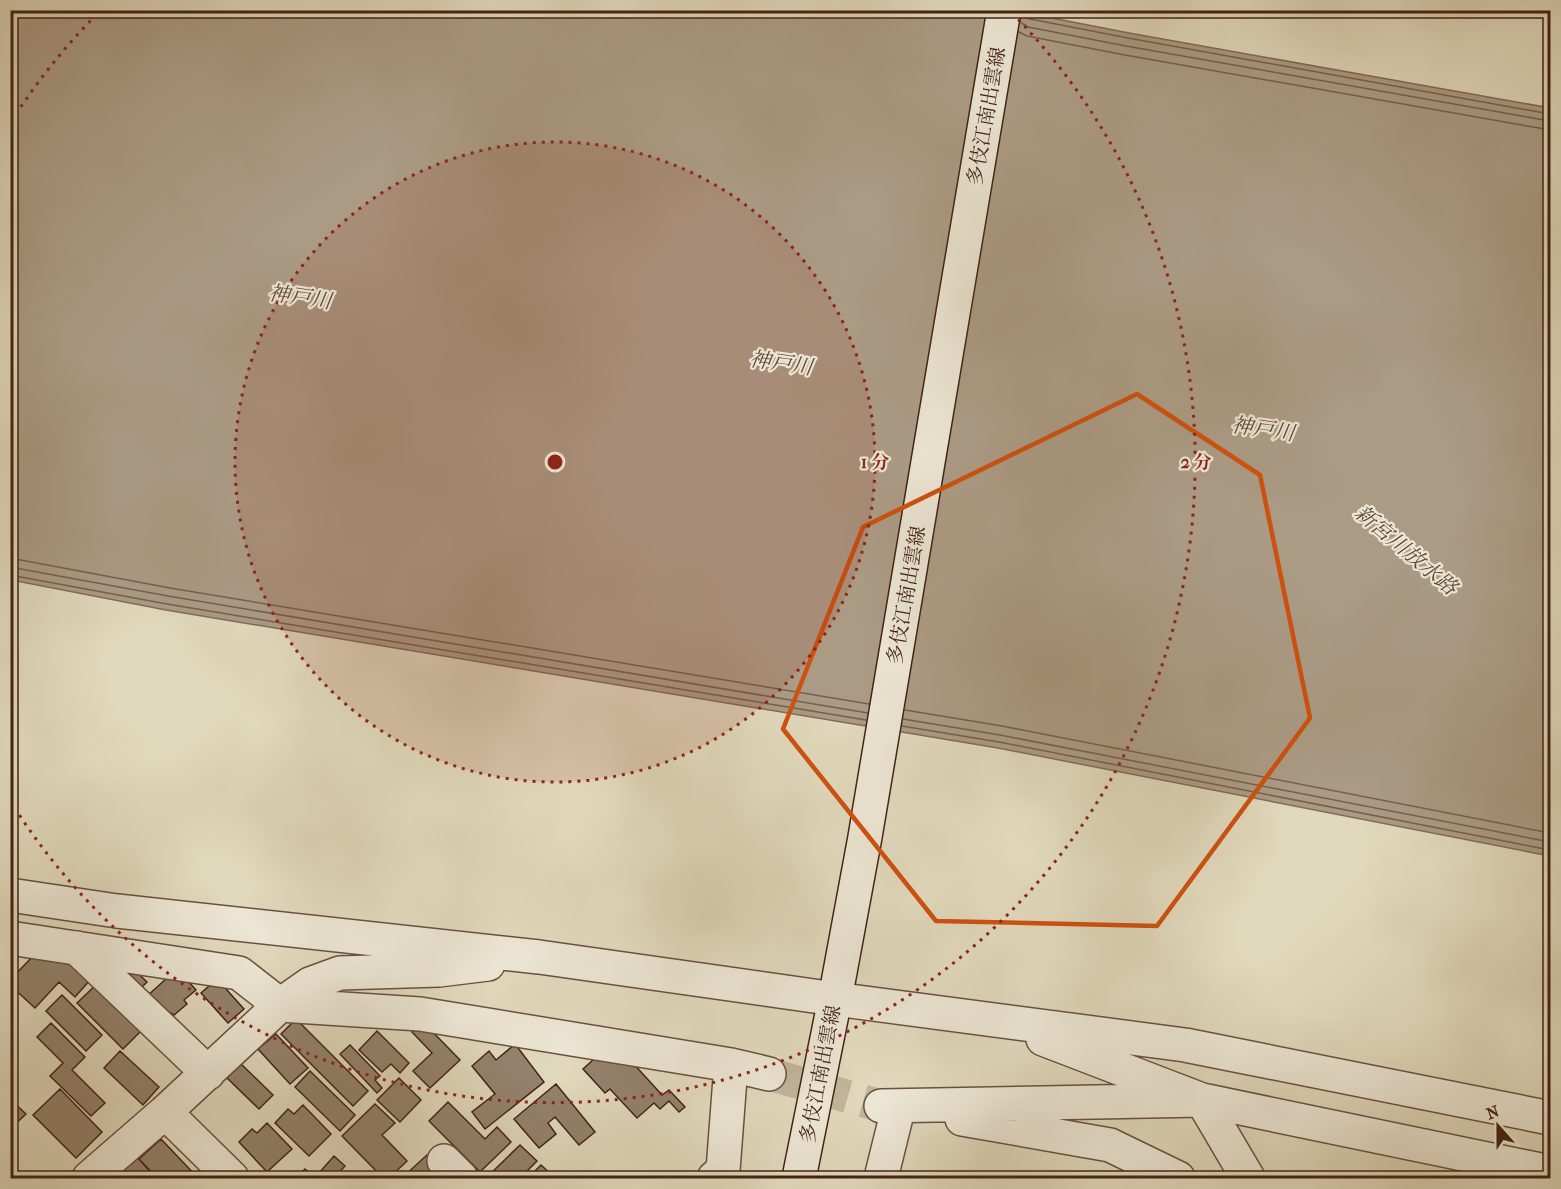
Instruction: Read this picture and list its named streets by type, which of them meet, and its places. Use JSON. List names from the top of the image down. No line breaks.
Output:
{"streets":{"street":["多伎江南出雲線"]},"water":["神戸川","新宮川放水路"],"north":"top","rings":["1 分","2 分"]}
